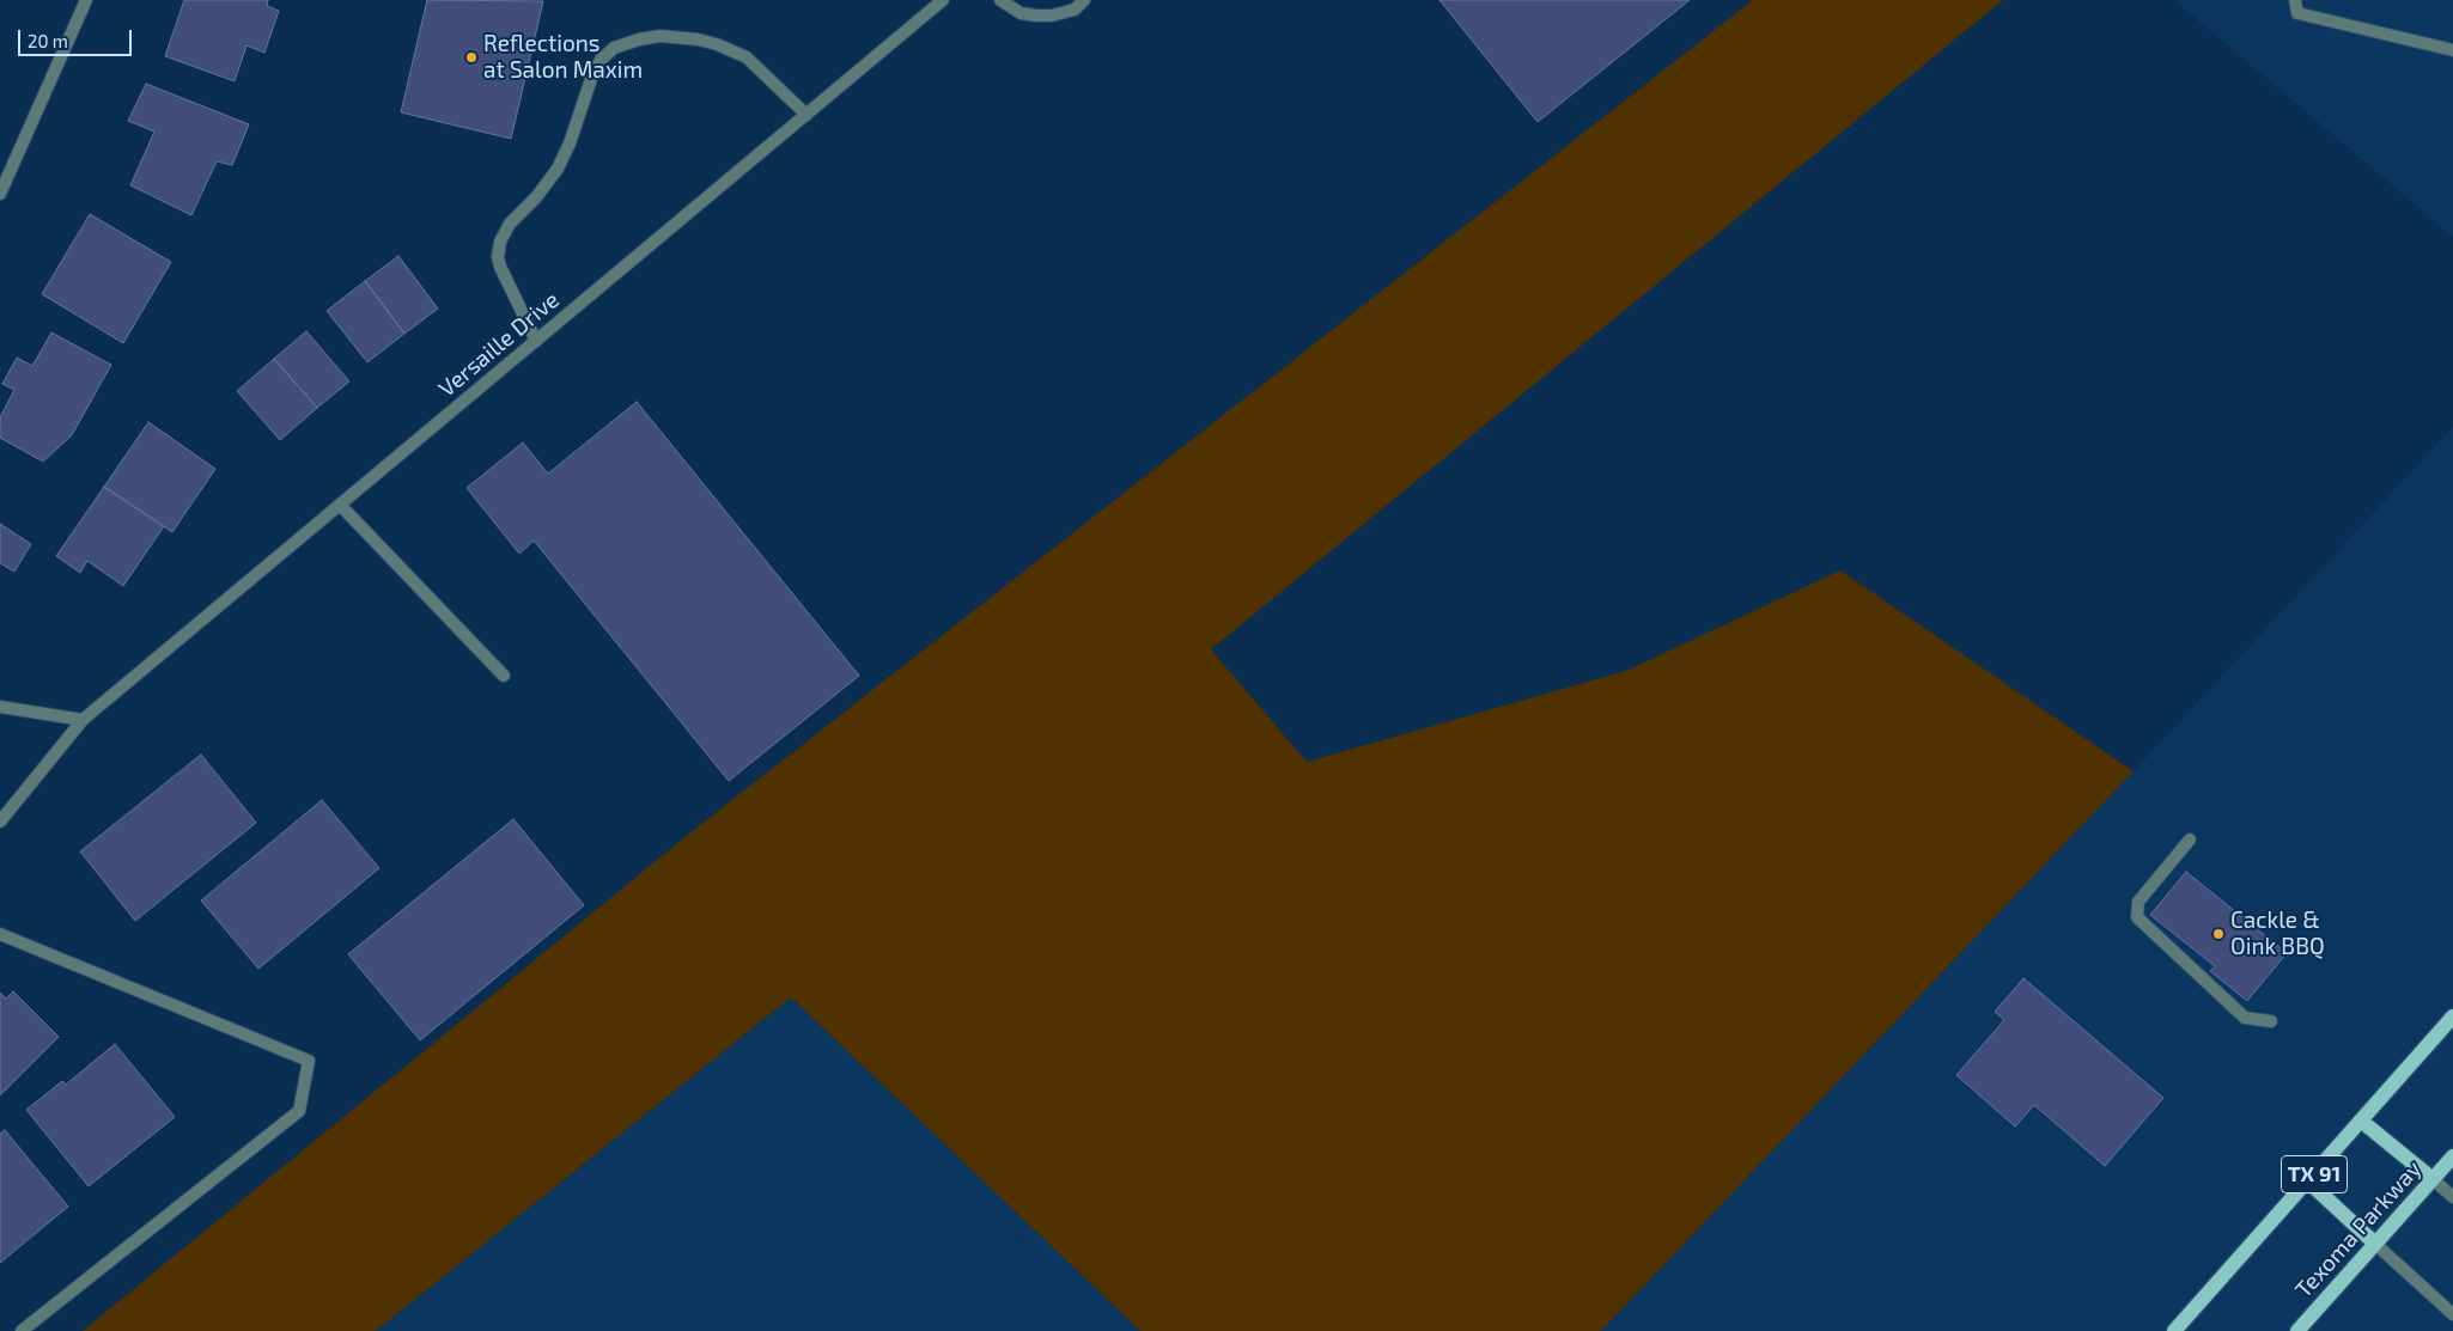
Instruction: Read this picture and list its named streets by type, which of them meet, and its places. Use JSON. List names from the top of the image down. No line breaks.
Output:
{"streets":{"main road":["TX 91","Texoma Parkway"],"street":["Versaille Drive"]},"places":["Reflections at Salon Maxim","Cackle & Oink BBQ"],"scale_bar":"20 m"}
